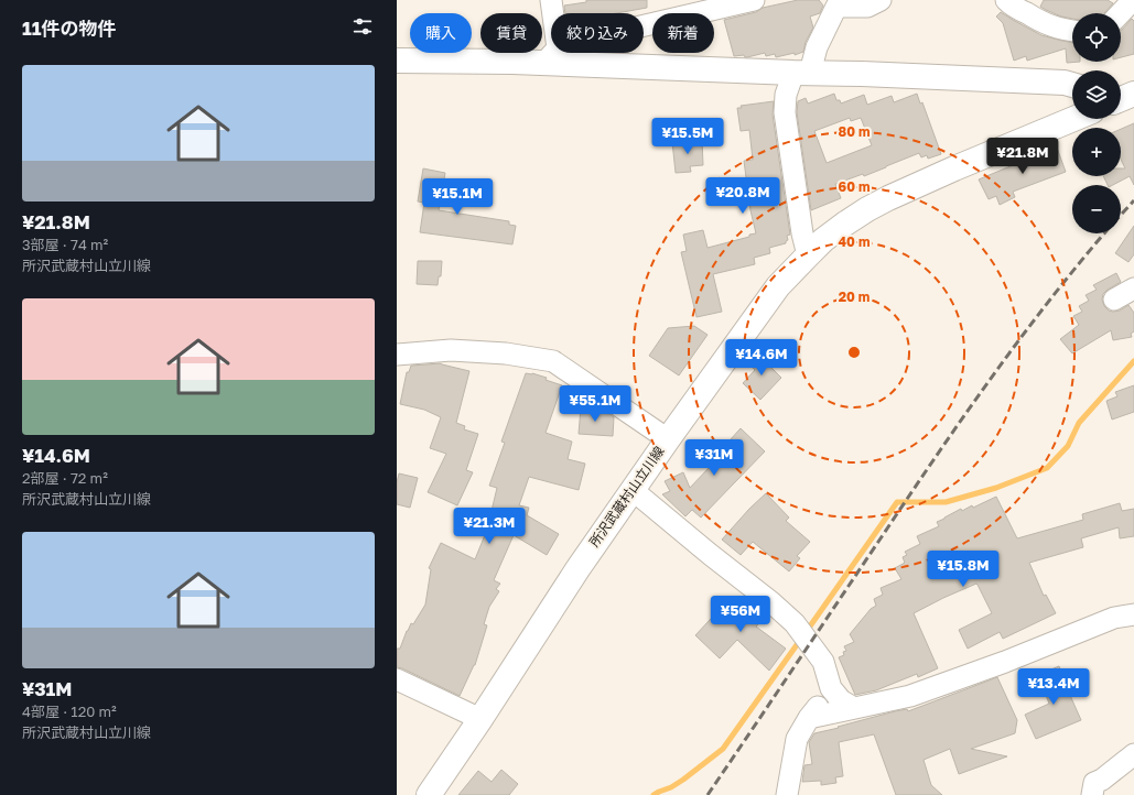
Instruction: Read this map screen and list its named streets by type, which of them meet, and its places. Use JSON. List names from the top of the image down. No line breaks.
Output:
{"streets":{"main road":["所沢武蔵村山立川線"]},"page":{"heading":"11件の物件","map_buttons":["+","−"],"chip":["購入","賃貸","絞り込み","新着"],"list":[{"name":"¥21.8M","note":"3部屋 · 74 m² · 所沢武蔵村山立川線"},{"name":"¥14.6M","note":"2部屋 · 72 m² · 所沢武蔵村山立川線"},{"name":"¥31M","note":"4部屋 · 120 m² · 所沢武蔵村山立川線"}],"price":["¥15.5M","¥21.8M","¥20.8M","¥15.1M","¥14.6M","¥55.1M","¥31M","¥21.3M","¥15.8M","¥56M","¥13.4M"]},"rings":["80 m","60 m","40 m","20 m"]}
